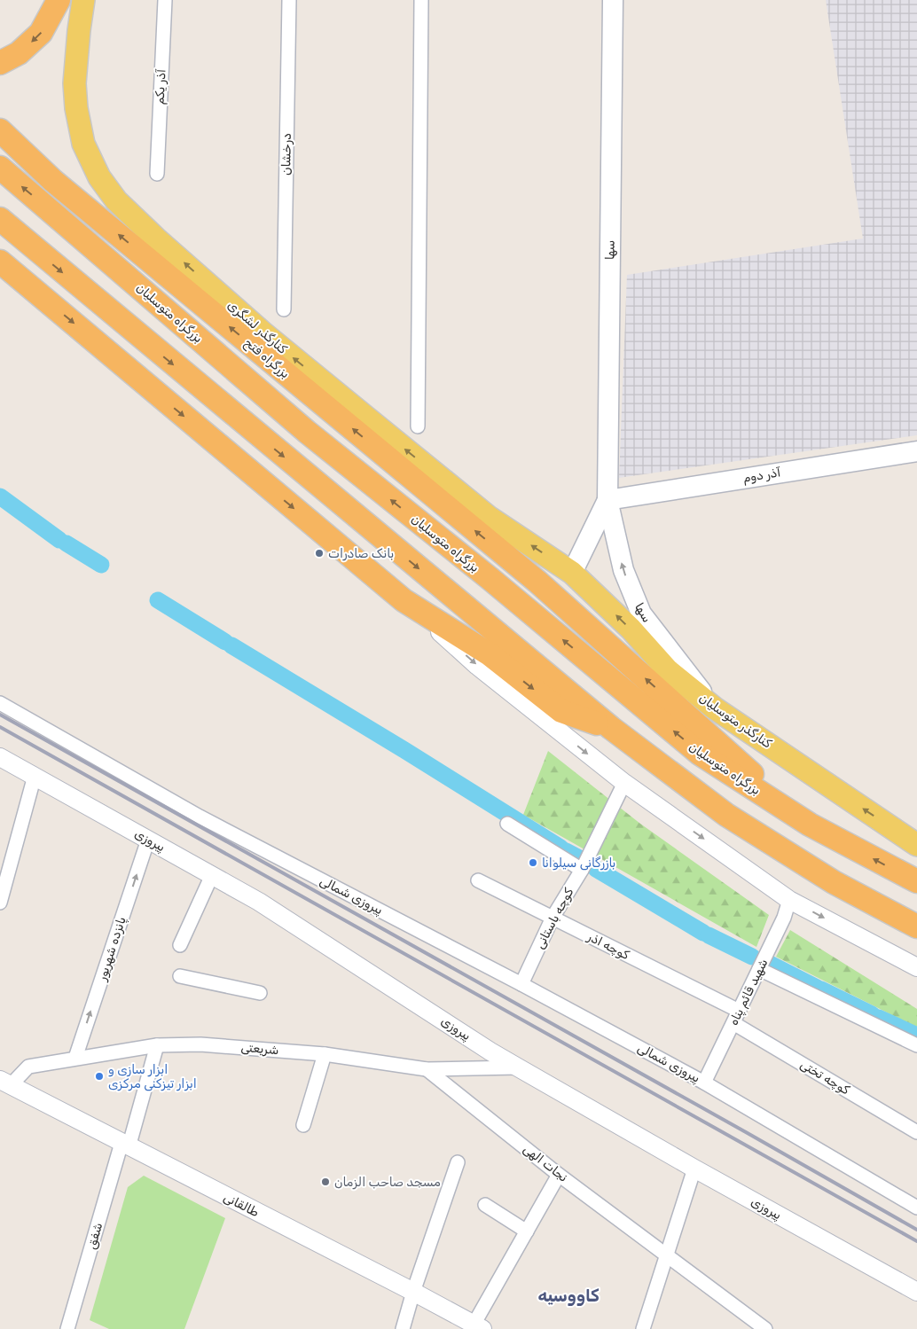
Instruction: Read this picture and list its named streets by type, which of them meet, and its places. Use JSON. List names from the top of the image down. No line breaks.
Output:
{"streets":{"highway":["بزرگراه متوسلیان","بزرگراه فتح"],"main road":["سها","کنارگذر لشگری","آذر دوم","کنارگذر متوسلیان"],"street":["آذر یکم","درخشان","پیروزی","پیروزی شمالی","کوچه باستانی","کوچه اذر","پانزده شهریور","شهید قائم پناه","شریعتی","کوچه تختی","نجات الهی","طالقانی","شفق"]},"crossings":[["سها","کنارگذر لشگری"],["سها","آذر دوم"],["سها","کنارگذر متوسلیان"],["بزرگراه متوسلیان","بزرگراه فتح"],["کنارگذر لشگری","کنارگذر متوسلیان"],["پیروزی","پانزده شهریور"],["پیروزی","شریعتی"],["پیروزی شمالی","کوچه باستانی"],["پیروزی شمالی","شهید قائم پناه"],["کوچه باستانی","کوچه اذر"],["کوچه اذر","شهید قائم پناه"],["کوچه اذر","کوچه تختی"],["پانزده شهریور","شریعتی"],["شهید قائم پناه","کوچه تختی"],["شریعتی","نجات الهی"],["شریعتی","طالقانی"],["شریعتی","شفق"],["طالقانی","شفق"]],"one_way":["کنارگذر لشگری"],"districts":["کاووسیه"],"places":["بانک صادرات","بازرگانی سیلوانا","ابزار سازی و ابزار تیزکنی مرکزی","مسجد صاحب الزمان"]}
